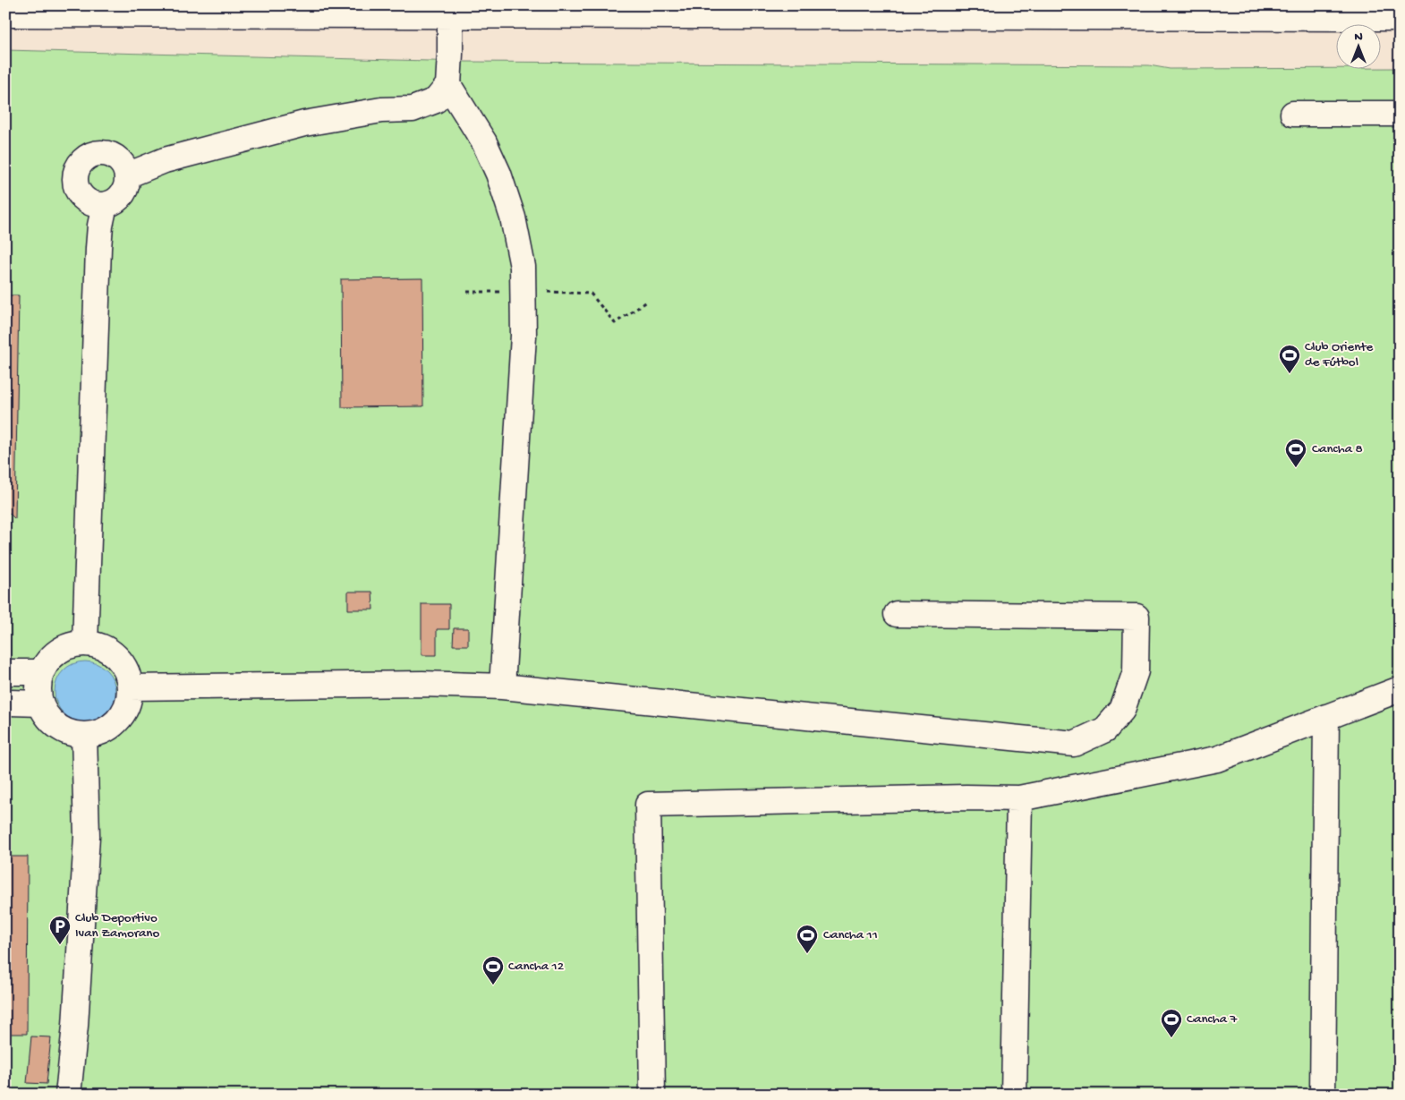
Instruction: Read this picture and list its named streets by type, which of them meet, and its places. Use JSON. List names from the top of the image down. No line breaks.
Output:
{"places":{"sports":["Club Oriente de Fútbol","Cancha 8","Cancha 11","Cancha 12","Cancha 7"],"parking":["Club Deportivo Ivan Zamorano"]},"north":"top"}
